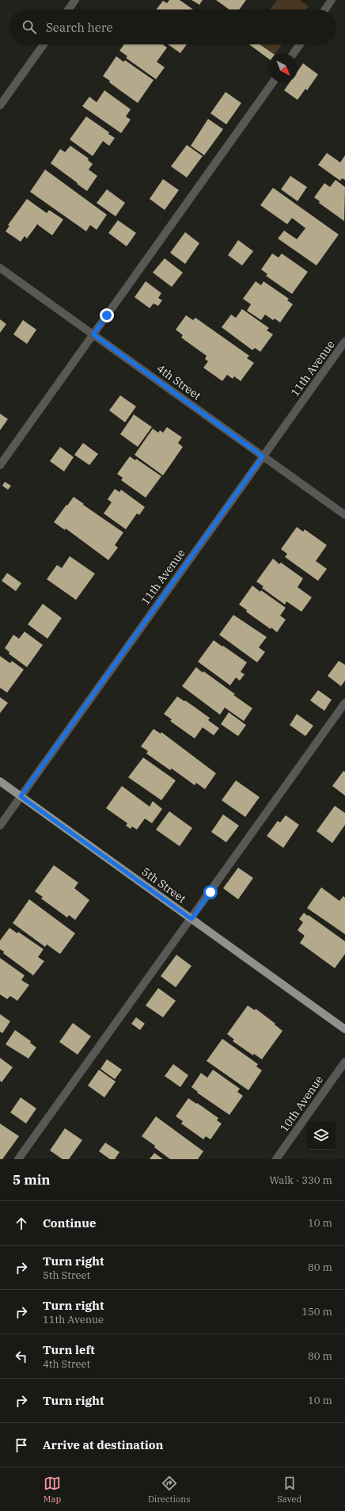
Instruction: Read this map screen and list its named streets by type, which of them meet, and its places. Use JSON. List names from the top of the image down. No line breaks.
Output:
{"streets":{"main road":["5th Street"],"street":["11th Avenue","4th Street","10th Avenue"]},"crossings":[["11th Avenue","4th Street"],["11th Avenue","5th Street"]],"north":"bottom right","page":{"search":"Search here","heading":["5 min","Walk · 330 m"],"list":[["Continue","10 m"],["Turn right","5th Street","80 m"],["Turn right","11th Avenue","150 m"],["Turn left","4th Street","80 m"],["Turn right","10 m"],"Arrive at destination"],"nav":["Map","Directions","Saved"]}}
